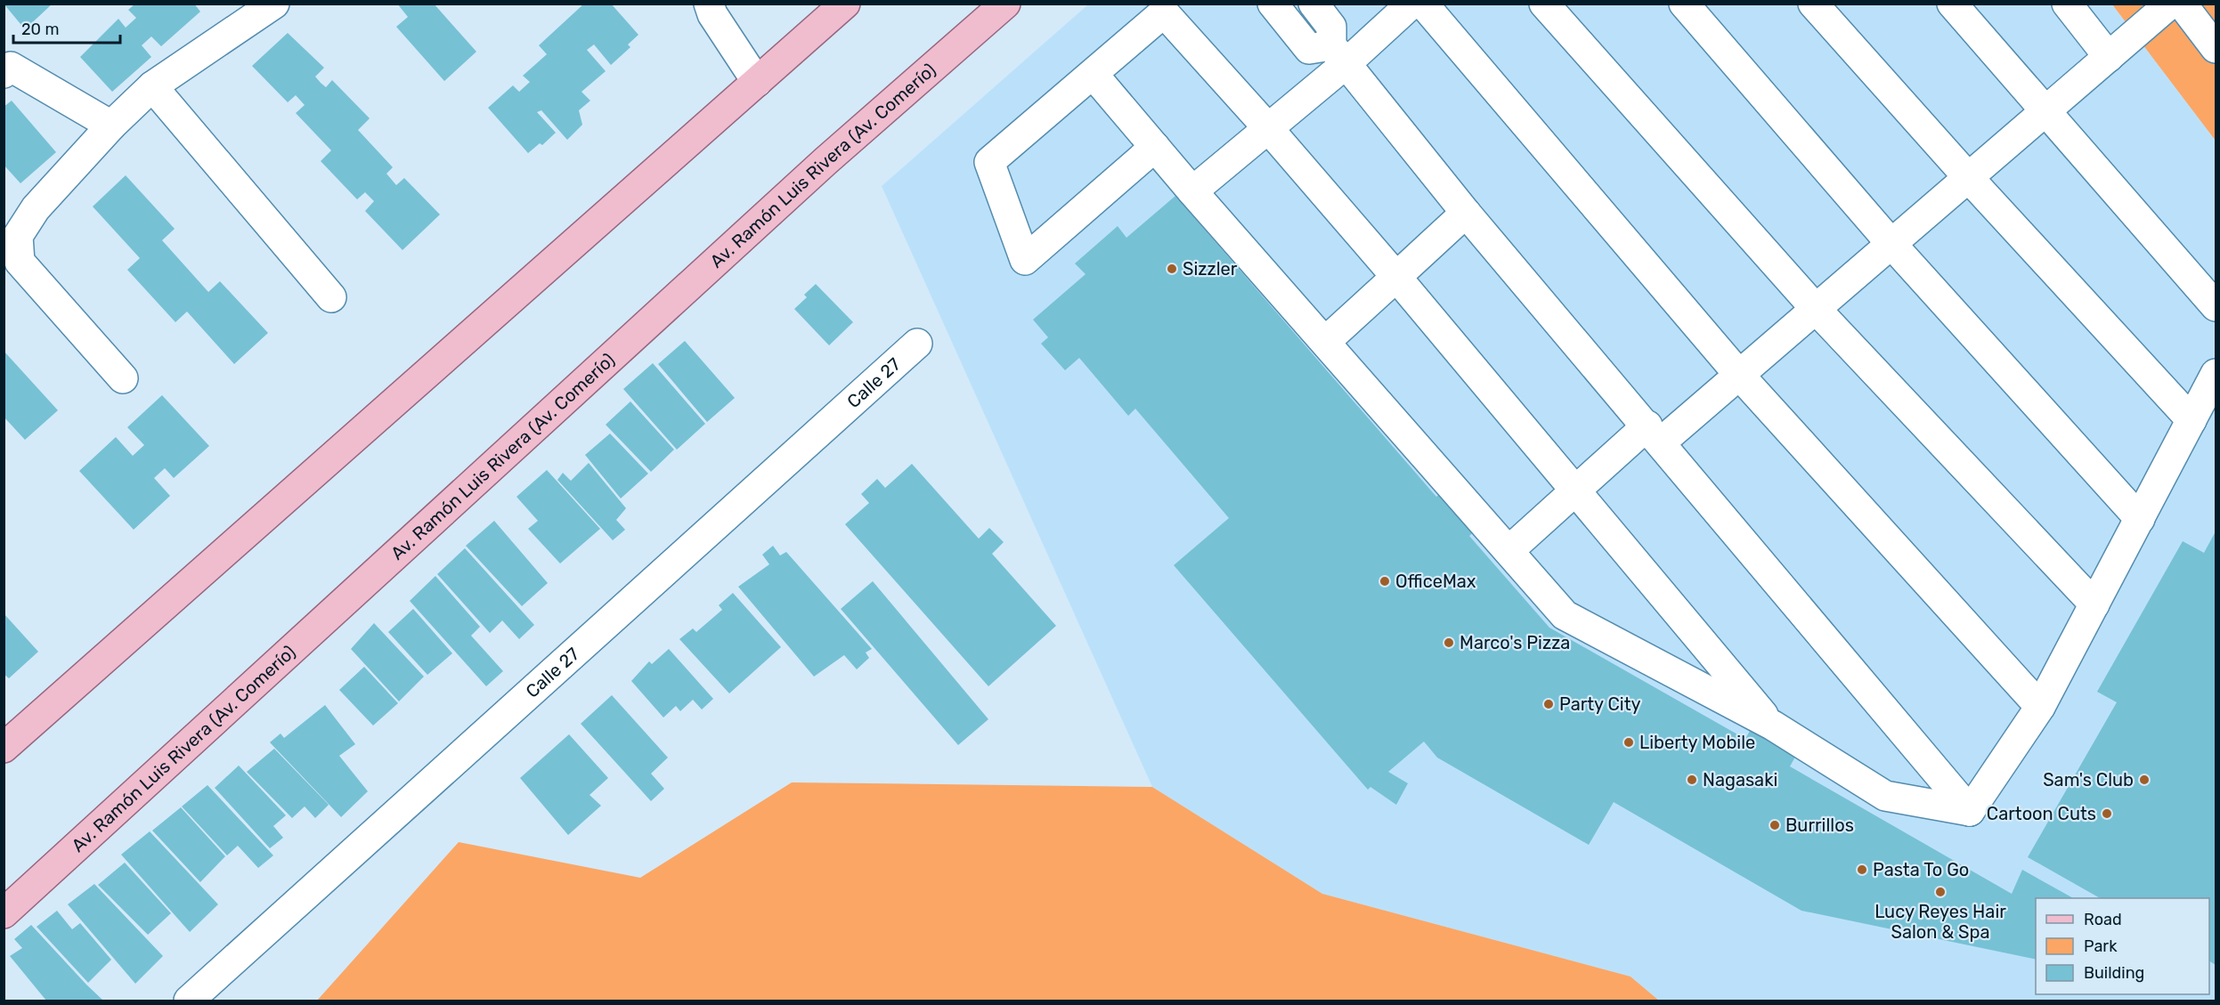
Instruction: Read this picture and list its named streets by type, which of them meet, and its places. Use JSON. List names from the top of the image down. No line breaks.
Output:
{"streets":{"main road":["Av. Ramón Luis Rivera (Av. Comerío)"],"street":["Calle 27"]},"places":["Sizzler","OfficeMax","Marco's Pizza","Party City","Liberty Mobile","Nagasaki","Sam's Club","Cartoon Cuts","Burrillos","Pasta To Go","Lucy Reyes Hair Salon & Spa"],"legend":["Road","Park","Building"],"scale_bar":"20 m"}
